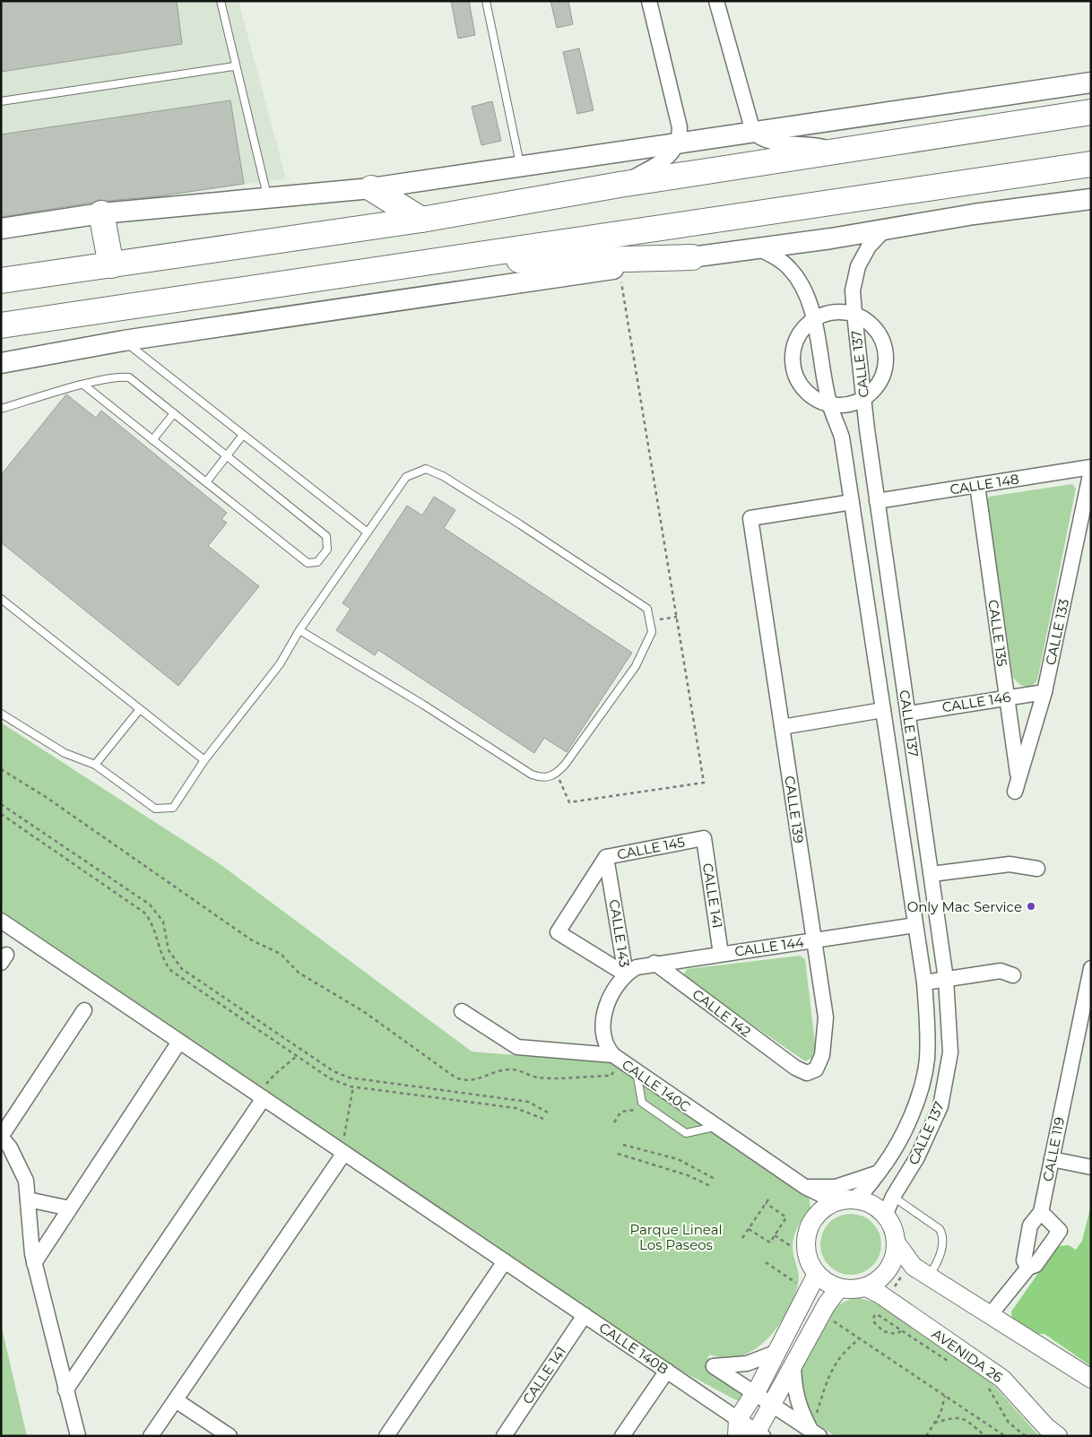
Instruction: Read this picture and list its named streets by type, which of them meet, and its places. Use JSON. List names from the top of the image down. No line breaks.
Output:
{"streets":{"street":["CALLE 137","CALLE 148","CALLE 133","CALLE 135","CALLE 146","CALLE 139","CALLE 145","CALLE 141","CALLE 143","CALLE 144","CALLE 142","CALLE 140C","CALLE 119","CALLE 140B","AVENIDA 26"]},"crossings":[["CALLE 137","CALLE 148"],["CALLE 137","CALLE 146"],["CALLE 137","CALLE 139"],["CALLE 137","CALLE 144"],["CALLE 137","CALLE 140C"],["CALLE 137","AVENIDA 26"],["CALLE 148","CALLE 135"],["CALLE 133","CALLE 135"],["CALLE 133","CALLE 146"],["CALLE 135","CALLE 146"],["CALLE 139","CALLE 144"],["CALLE 139","CALLE 142"],["CALLE 145","CALLE 141"],["CALLE 145","CALLE 143"],["CALLE 145","CALLE 144"],["CALLE 141","CALLE 144"],["CALLE 141","CALLE 140B"],["CALLE 143","CALLE 144"],["CALLE 143","CALLE 140C"],["CALLE 144","CALLE 142"],["CALLE 140C","AVENIDA 26"]],"parks":["Parque Lineal Los Paseos"],"places":["Only Mac Service"]}
